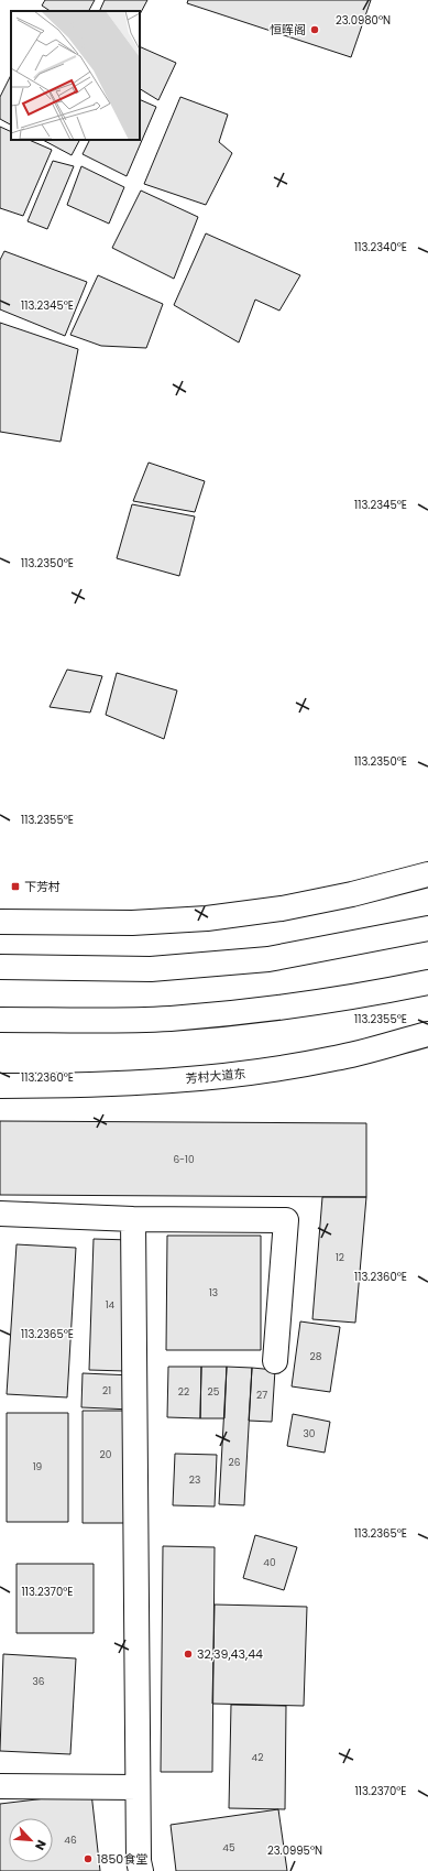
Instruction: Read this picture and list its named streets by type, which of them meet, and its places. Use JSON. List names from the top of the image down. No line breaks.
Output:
{"streets":{"main road":["芳村大道东"]},"places":{"other":["恒晖阁","32,39,43,44","1850食堂"],"transit":["下芳村"]},"house_numbers":["6-10","12","13","14","28","21","22","25","27","30","20","26","19","23","40","36","42","46","45"],"north":"bottom right","coordinates":["23.0980°N","113.2340°E","113.2345°E","113.2350°E","113.2355°E","113.2360°E","113.2365°E","113.2370°E","23.0995°N"]}
